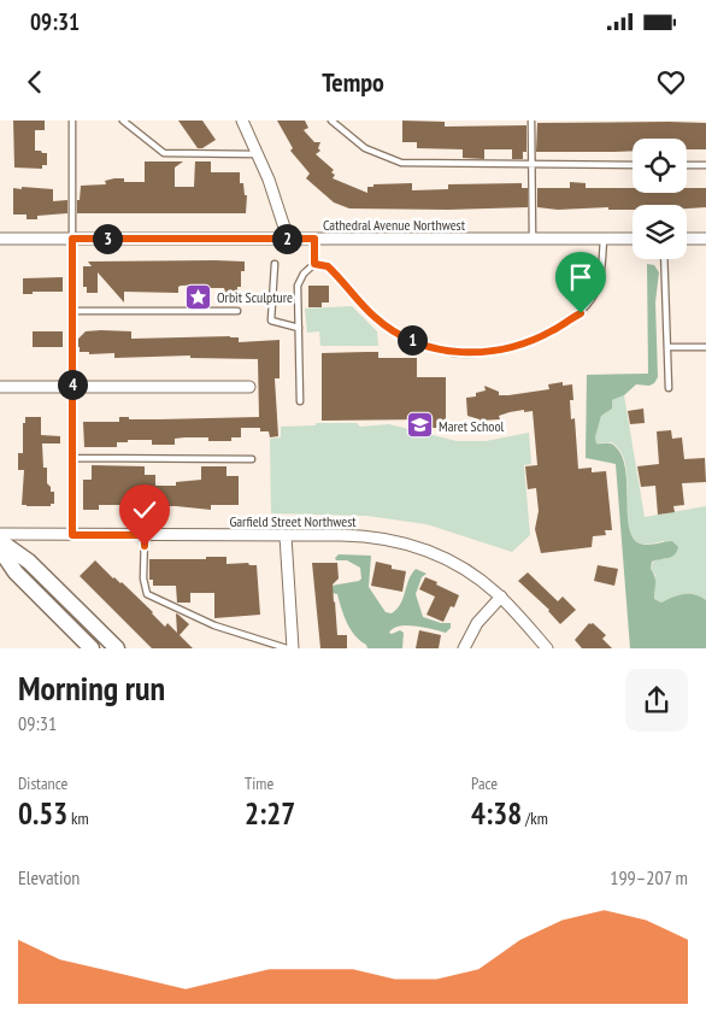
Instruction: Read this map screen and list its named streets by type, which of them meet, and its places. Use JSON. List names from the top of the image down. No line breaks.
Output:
{"streets":{"street":["Cathedral Avenue Northwest","Garfield Street Northwest"]},"places":{"place":["Orbit Sculpture"],"school or university":["Maret School"]},"page":{"status":"09:31","header":"Tempo","pins":["2","3","1","4"],"heading":["Morning run","09:31"],"stats":[["Distance","0.53 km"],["Time","2:27"],["Pace","4:38 /km"]],"chart":["Elevation","199–207 m"]}}
